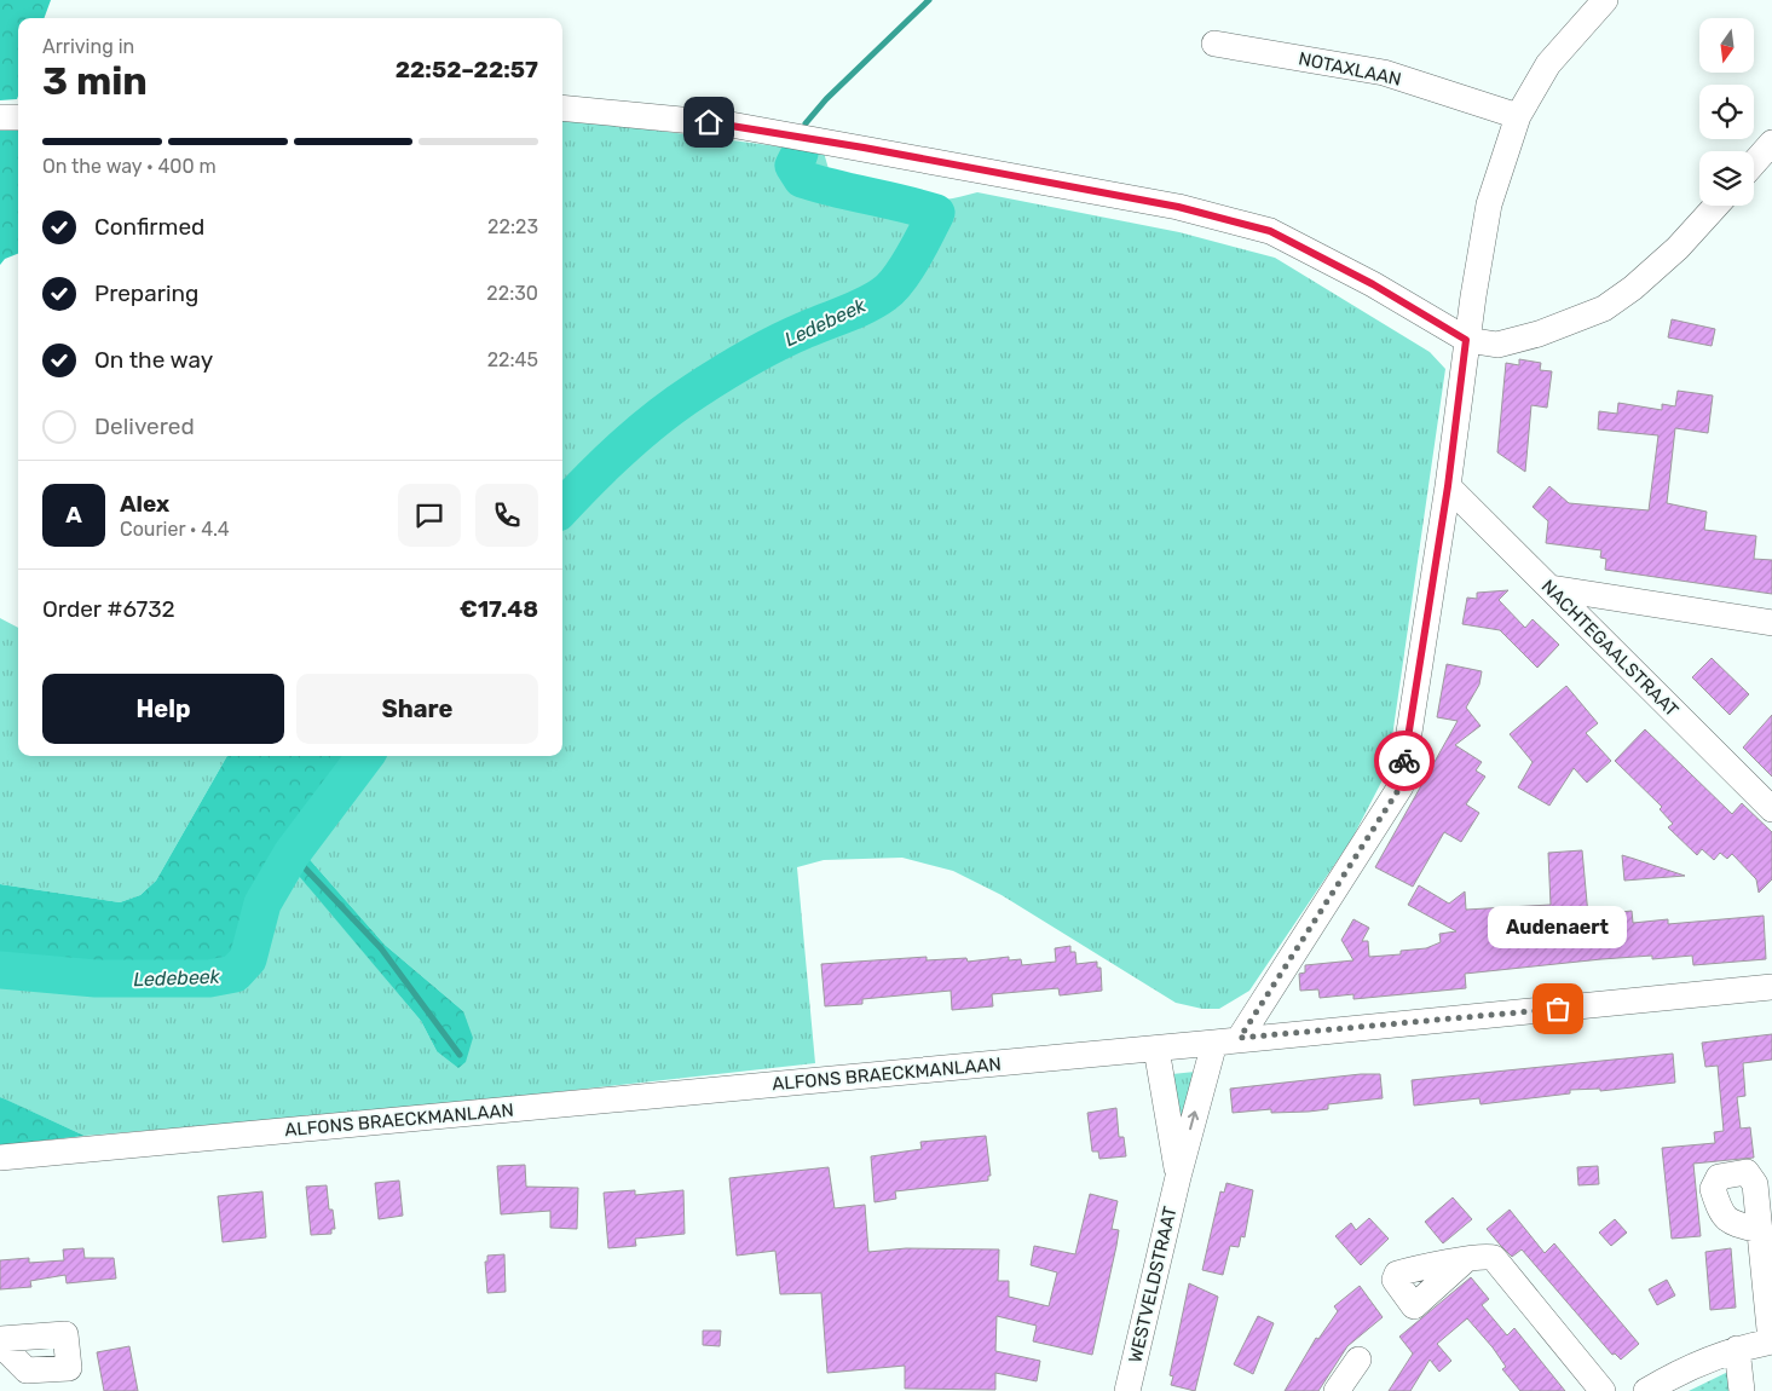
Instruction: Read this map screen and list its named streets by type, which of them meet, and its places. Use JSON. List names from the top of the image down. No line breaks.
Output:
{"streets":{"street":["NOTAXLAAN","NACHTEGAALSTRAAT","ALFONS BRAECKMANLAAN","WESTVELDSTRAAT"]},"crossings":[["ALFONS BRAECKMANLAAN","WESTVELDSTRAAT"]],"water":["Ledebeek"],"places":["Audenaert"],"north":"bottom","page":{"heading":["3 min","Arriving in","22:52–22:57"],"panel":["Alex","Courier · 4.4","Order #6732","€17.48"],"bar":"On the way · 400 m","list":[["Confirmed","22:23"],["Preparing","22:30"],["On the way","22:45"],"Delivered"],"round":"A","buttons":["Help","Share"],"bubble":"Audenaert"}}
